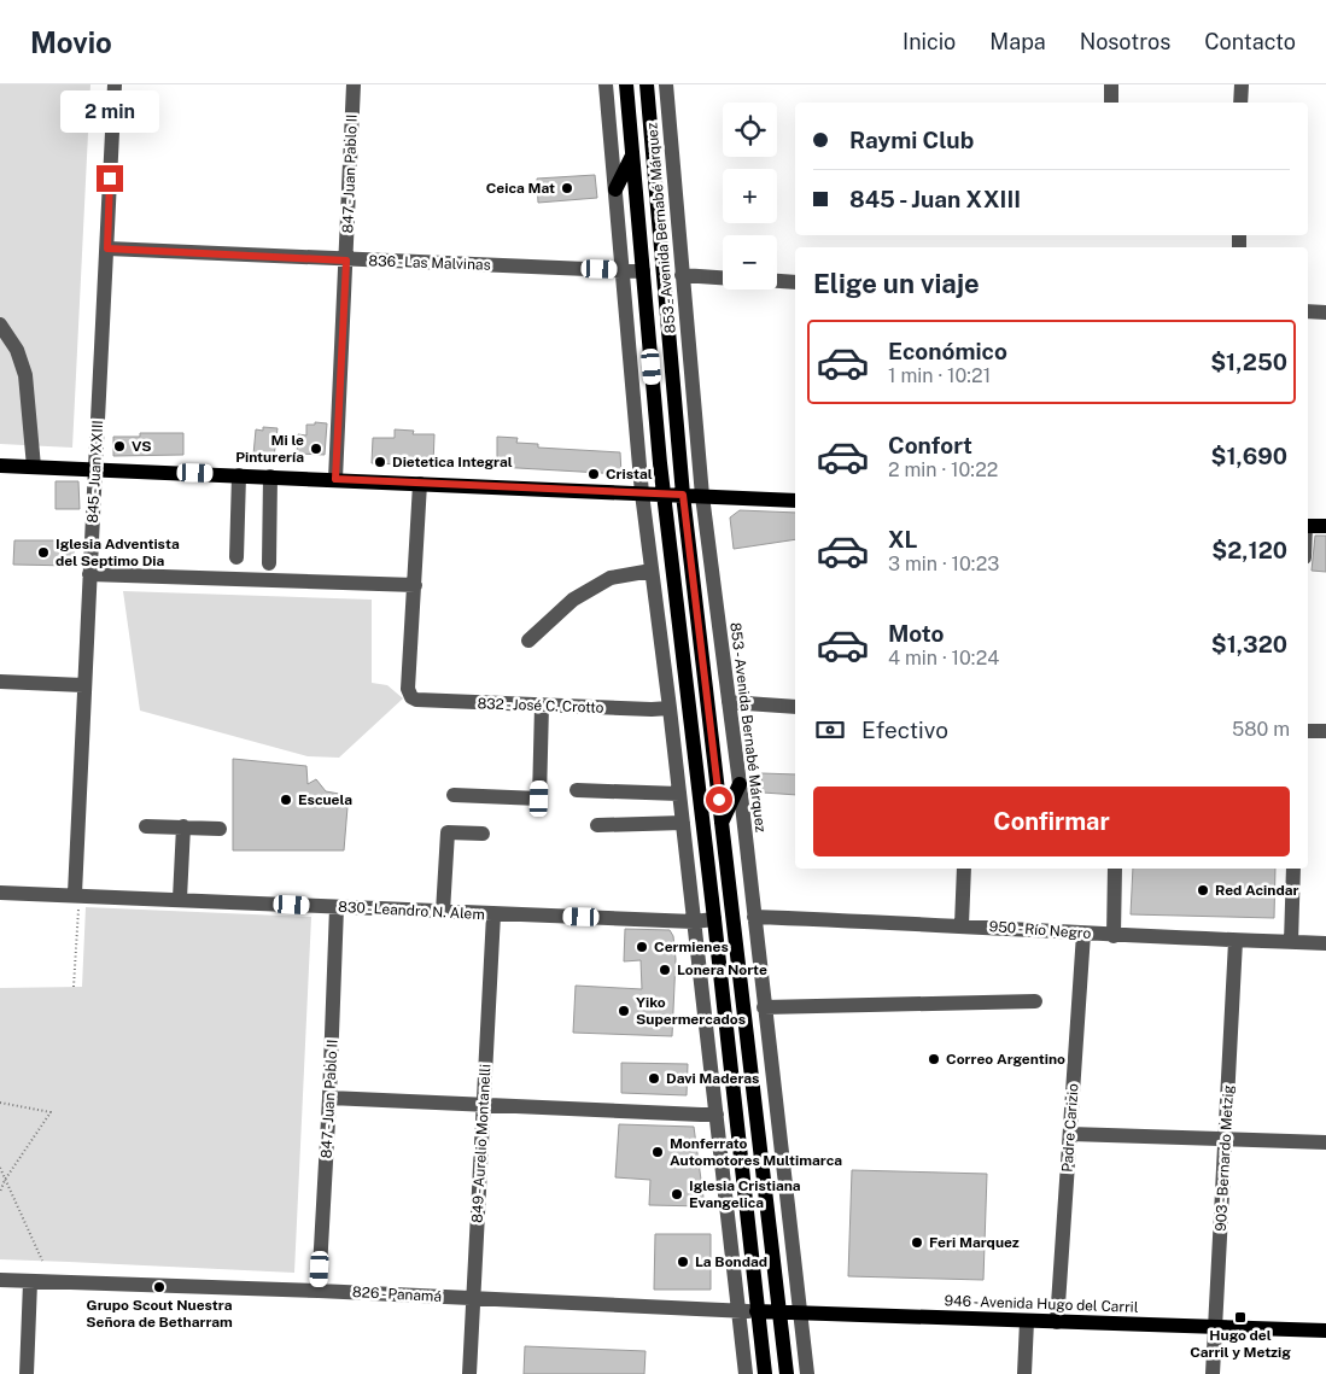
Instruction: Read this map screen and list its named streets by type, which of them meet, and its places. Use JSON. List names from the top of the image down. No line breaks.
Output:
{"streets":{"main road":["853 - Avenida Bernabé Márquez","946 - Avenida Hugo del Carril"],"street":["847 - Juan Pablo II","836 - Las Malvinas","845 - Juan XXIII","832 - José C. Crotto","830 - Leandro N. Alem","950 - Río Negro","Padre Carizio","849 - Aurelio Montanelli","903 - Bernardo Metzig","826 - Panamá"]},"crossings":[["847 - Juan Pablo II","836 - Las Malvinas"],["847 - Juan Pablo II","830 - Leandro N. Alem"],["847 - Juan Pablo II","826 - Panamá"],["853 - Avenida Bernabé Márquez","836 - Las Malvinas"],["853 - Avenida Bernabé Márquez","830 - Leandro N. Alem"],["853 - Avenida Bernabé Márquez","950 - Río Negro"],["853 - Avenida Bernabé Márquez","826 - Panamá"],["853 - Avenida Bernabé Márquez","946 - Avenida Hugo del Carril"],["836 - Las Malvinas","845 - Juan XXIII"],["845 - Juan XXIII","830 - Leandro N. Alem"],["830 - Leandro N. Alem","849 - Aurelio Montanelli"],["950 - Río Negro","Padre Carizio"],["950 - Río Negro","903 - Bernardo Metzig"],["Padre Carizio","946 - Avenida Hugo del Carril"],["849 - Aurelio Montanelli","826 - Panamá"],["903 - Bernardo Metzig","946 - Avenida Hugo del Carril"],["826 - Panamá","946 - Avenida Hugo del Carril"]],"places":{"other":["Ceica Mat","VS","Mi le Pinturería","Dietetica Integral","Cristal","Iglesia Adventista del Septimo Dia","Escuela","Red Acindar","Cermienes","Lonera Norte","Yiko Supermercados","Correo Argentino","Davi Maderas","Monferrato Automotores Multimarca","Iglesia Cristiana Evangelica","Feri Marquez","La Bondad","Grupo Scout Nuestra Señora de Betharram"],"transit":["Hugo del Carril y Metzig"]},"page":{"header":"Movio","nav":["Inicio","Mapa","Nosotros","Contacto"],"bubble":"2 min","map_buttons":["+","−"],"banner":["Raymi Club","845 - Juan XXIII"],"heading":"Elige un viaje","list":[{"name":"Económico","note":"1 min · 10:21","value":"$1,250"},{"name":"Confort","note":"2 min · 10:22","value":"$1,690"},{"name":"XL","note":"3 min · 10:23","value":"$2,120"},{"name":"Moto","note":"4 min · 10:24","value":"$1,320"}],"pay":["Efectivo","580 m"],"buttons":"Confirmar"}}
